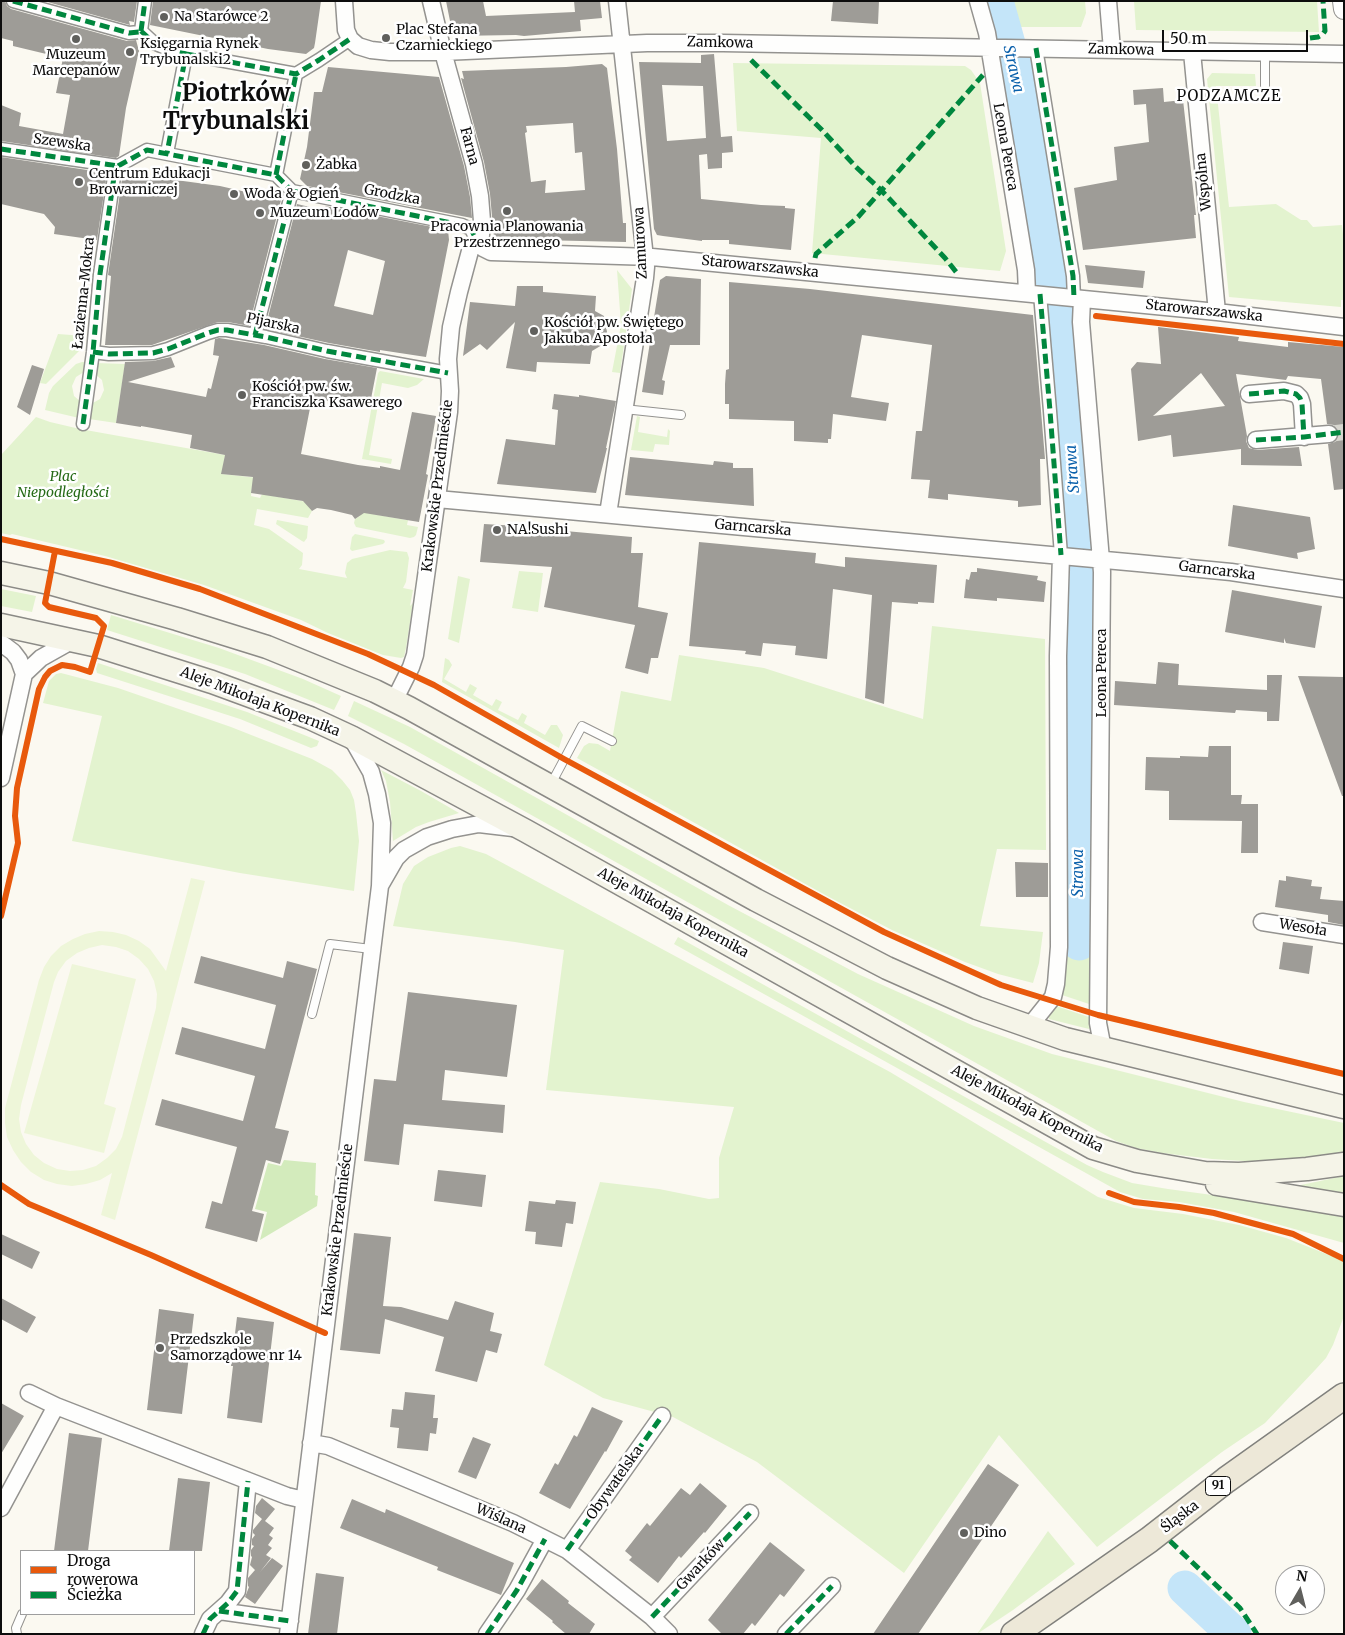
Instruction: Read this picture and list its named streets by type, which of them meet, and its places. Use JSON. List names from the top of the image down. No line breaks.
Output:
{"streets":{"main road":["Aleje Mikołaja Kopernika","91","Śląska"],"street":["Zamkowa","Szewska","Farna","Leona Pereca","Wspólna","Grodzka","Zamurowa","Starowarszawska","Łazienna-Mokra","Pijarska","Krakowskie Przedmieście","Garncarska","Wesoła","Obywatelska","Wiślana","Gwarków"]},"crossings":[["Zamkowa","Farna"],["Zamkowa","Leona Pereca"],["Zamkowa","Wspólna"],["Zamkowa","Zamurowa"],["Szewska","Łazienna-Mokra"],["Farna","Grodzka"],["Farna","Starowarszawska"],["Farna","Krakowskie Przedmieście"],["Leona Pereca","Starowarszawska"],["Leona Pereca","Garncarska"],["Wspólna","Starowarszawska"],["Grodzka","Starowarszawska"],["Grodzka","Krakowskie Przedmieście"],["Zamurowa","Starowarszawska"],["Zamurowa","Garncarska"],["Starowarszawska","Krakowskie Przedmieście"],["Łazienna-Mokra","Pijarska"],["Pijarska","Krakowskie Przedmieście"],["Krakowskie Przedmieście","Garncarska"],["Krakowskie Przedmieście","Aleje Mikołaja Kopernika"],["Krakowskie Przedmieście","Wiślana"],["Obywatelska","Wiślana"],["Wiślana","Gwarków"]],"districts":["Piotrków Trybunalski","PODZAMCZE"],"water":["Strawa"],"parks":["Plac Niepodległości"],"places":["Na Starówce 2","Plac Stefana Czarnieckiego","Muzeum Marcepanów","Księgarnia Rynek Trybunalski2","Żabka","Centrum Edukacji Browarniczej","Woda & Ogień","Pracownia Planowania Przestrzennego","Muzeum Lodów","Kościół pw. Świętego Jakuba Apostoła","Kościół pw. św. Franciszka Ksawerego","NA!Sushi","Przedszkole Samorządowe nr 14","Dino"],"legend":["Droga rowerowa","Ścieżka"],"scale_bar":"50 m","north":"top"}
